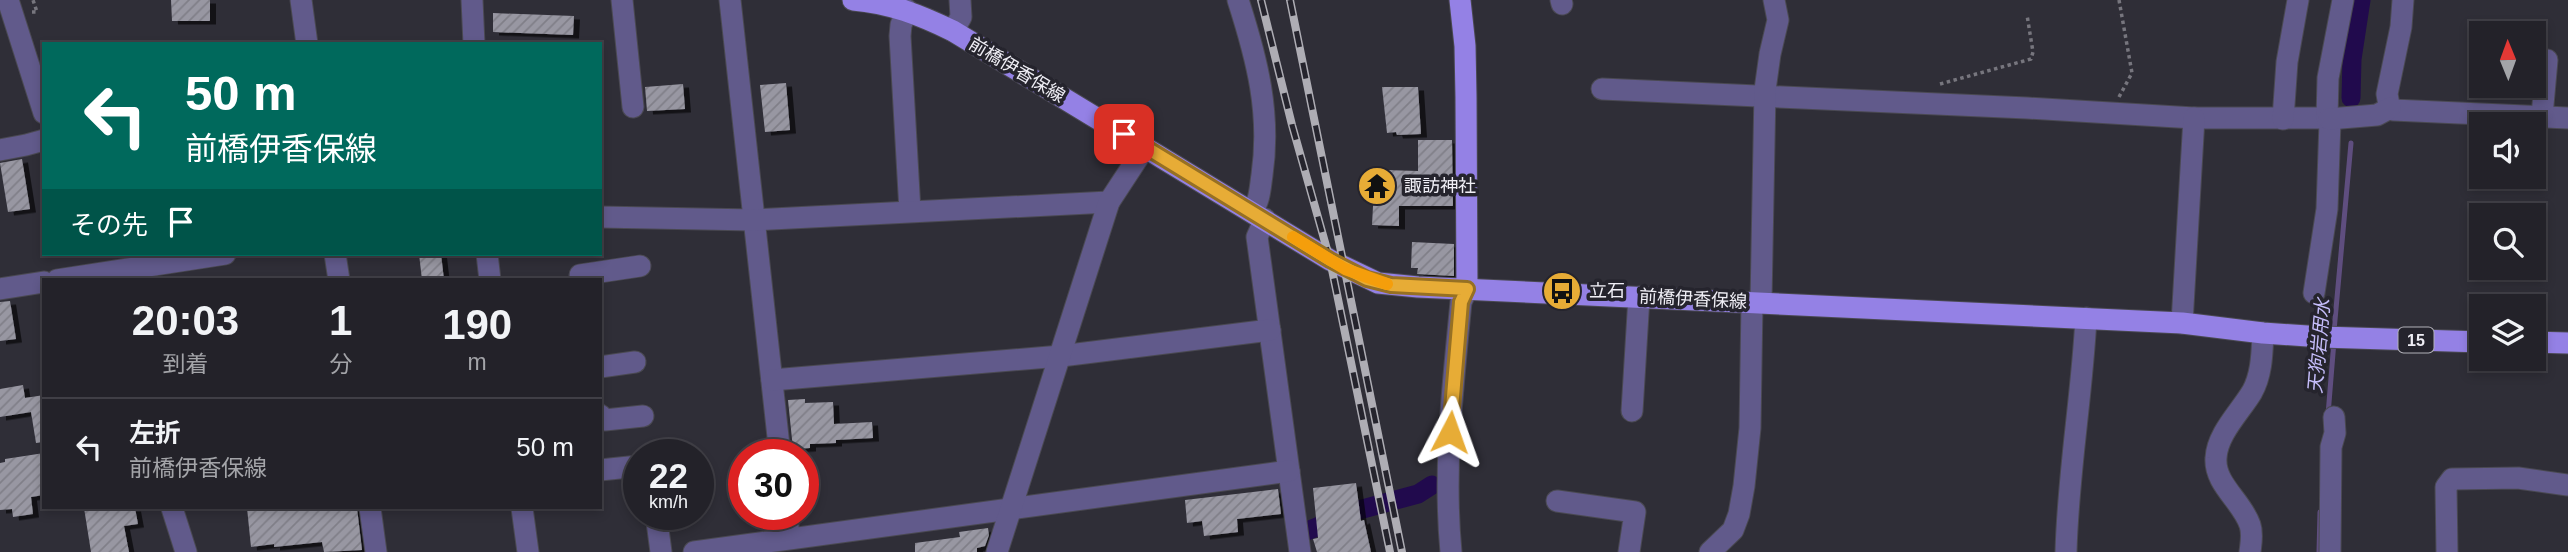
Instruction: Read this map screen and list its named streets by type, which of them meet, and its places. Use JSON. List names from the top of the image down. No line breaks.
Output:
{"streets":{"main road":["前橋伊香保線","15"]},"water":["天狗岩用水"],"places":{"temple":["諏訪神社"],"bus stop":["立石"]},"north":"top","page":{"turn":["50 m","前橋伊香保線"],"then":"その先","eta":["20:03","到着","1","分","190","m"],"list":[{"name":"左折","note":"前橋伊香保線","value":"50 m"}],"speed":"22 km/h","limit":"30"}}
